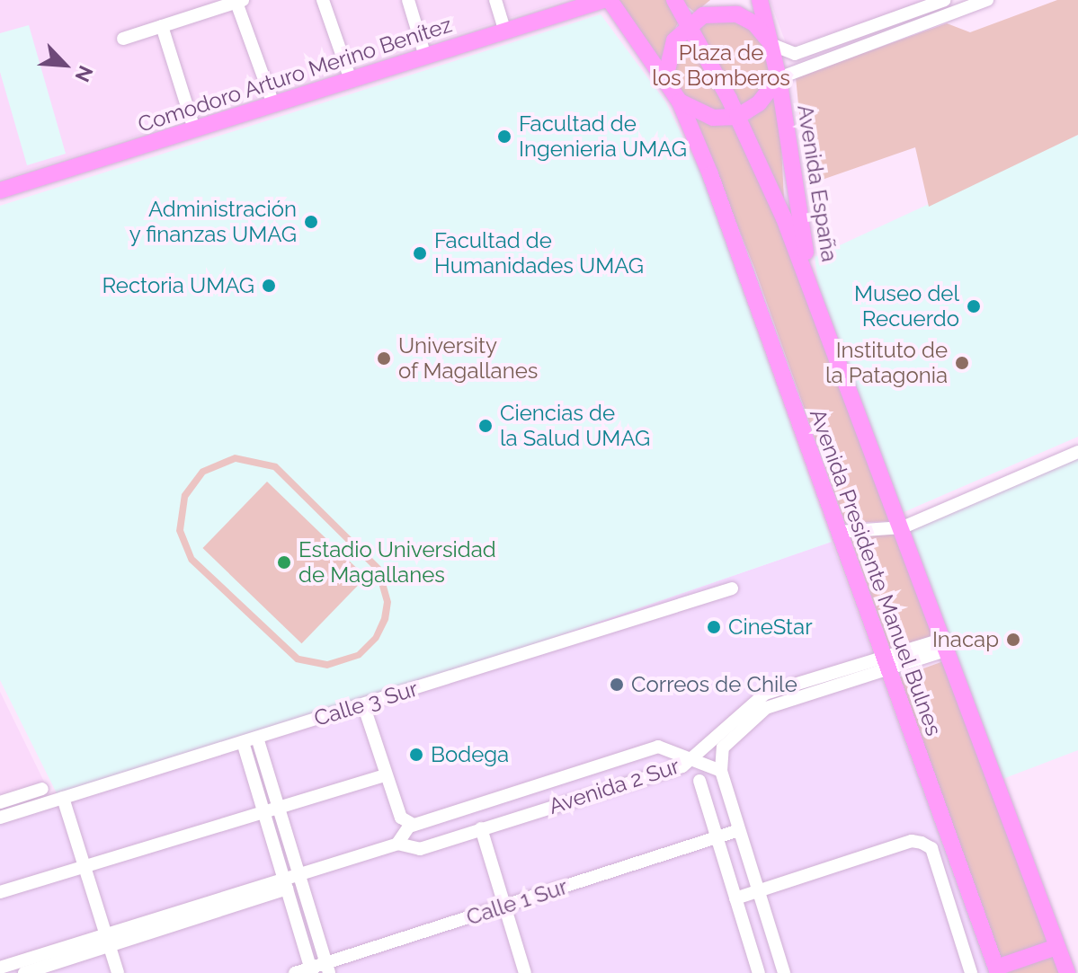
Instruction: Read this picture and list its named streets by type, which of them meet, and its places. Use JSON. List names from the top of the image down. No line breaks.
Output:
{"streets":{"main road":["Comodoro Arturo Merino Benítez","Avenida España","Avenida Presidente Manuel Bulnes"],"street":["Calle 3 Sur","Avenida 2 Sur","Calle 1 Sur"]},"crossings":[["Avenida España","Avenida Presidente Manuel Bulnes"]],"parks":["Plaza de los Bomberos"],"places":["Facultad de Ingenieria UMAG","Administración y finanzas UMAG","Facultad de Humanidades UMAG","Rectoria UMAG","Museo del Recuerdo","University of Magallanes","Instituto de la Patagonia","Ciencias de la Salud UMAG","Estadio Universidad de Magallanes","CineStar","Inacap","Correos de Chile","Bodega"],"north":"bottom right"}
